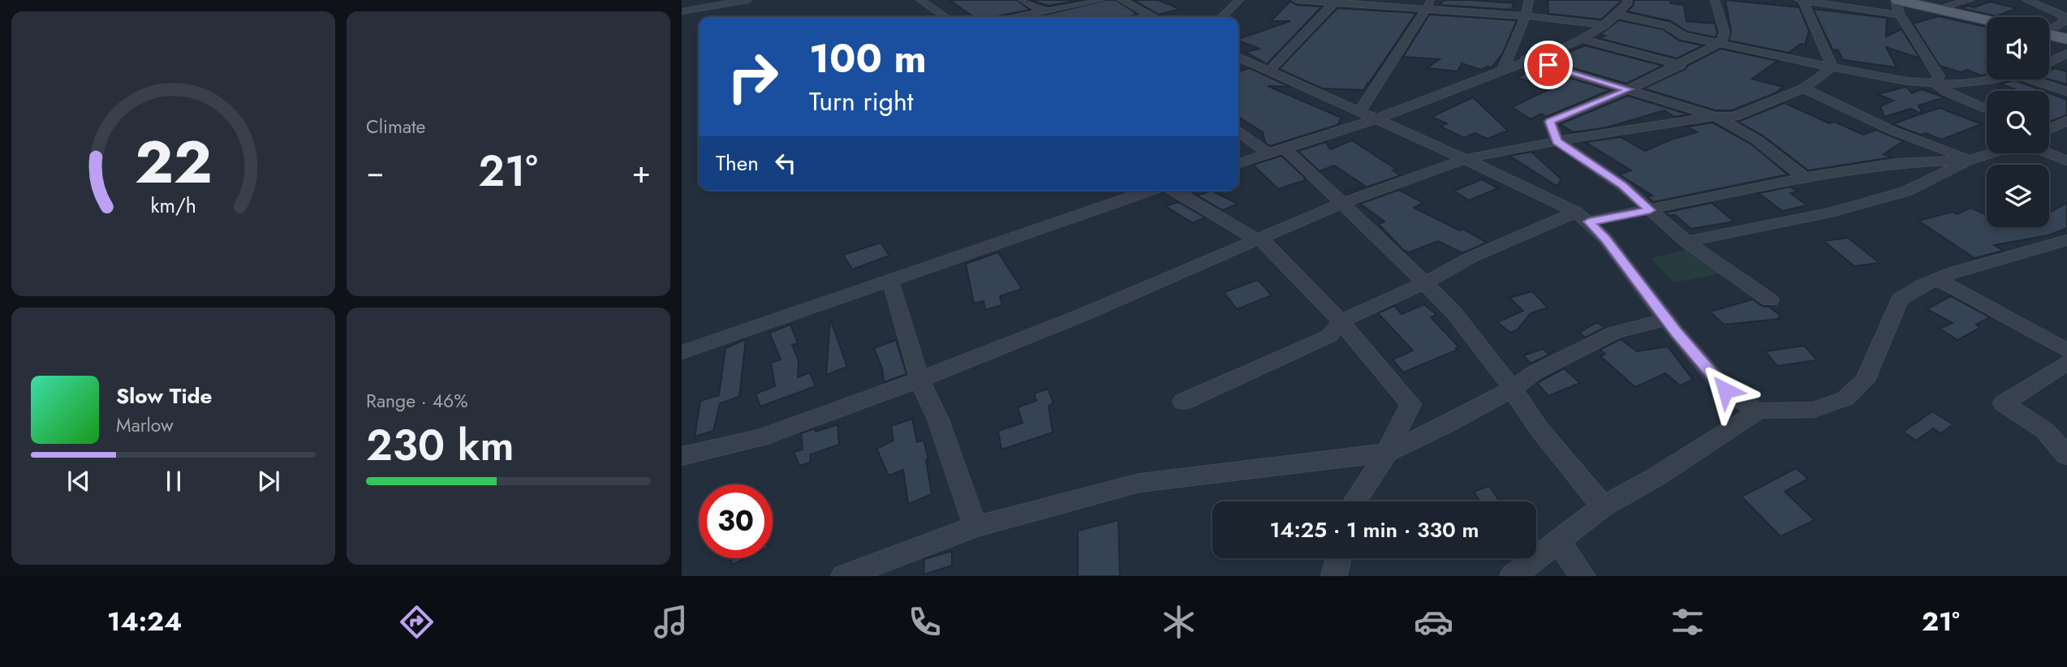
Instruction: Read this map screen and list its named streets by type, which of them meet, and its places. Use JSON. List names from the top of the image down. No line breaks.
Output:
{"page":{"tile":["Climate",["Range · 46%","230 km"]],"turn":["100 m","Turn right"],"then":"Then","heat":["−","21°","+"],"song":["Slow Tide","Marlow"],"limit":"30","trip":"14:25 · 1 min · 330 m","tabs":["14:24","21°"],"gauge":["22","km/h"]}}
